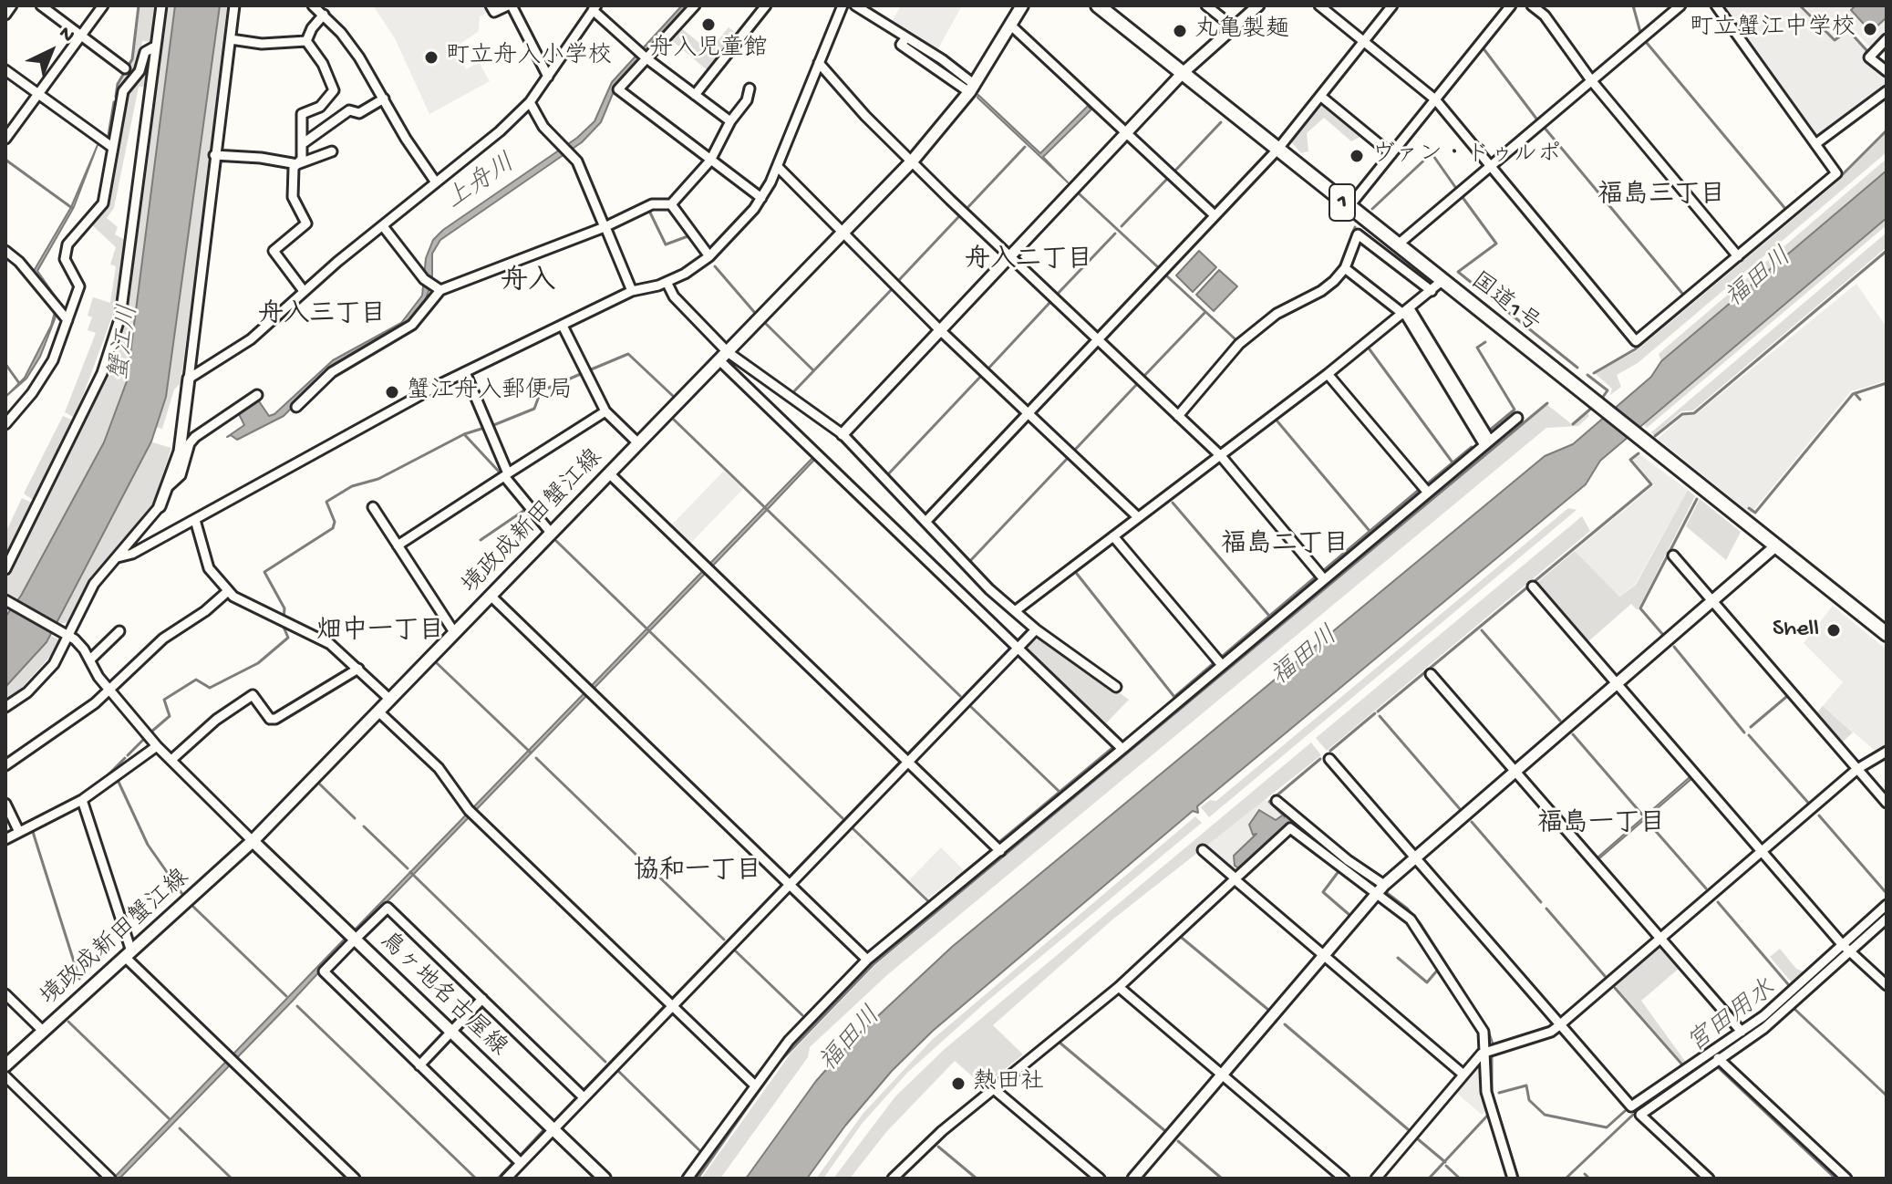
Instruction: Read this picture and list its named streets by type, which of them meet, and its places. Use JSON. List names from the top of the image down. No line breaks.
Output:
{"streets":{"highway":["1","国道1号"],"main road":["境政成新田蟹江線","鳥ヶ地名古屋線"]},"crossings":[["境政成新田蟹江線","鳥ヶ地名古屋線"]],"districts":["福島三丁目","舟入二丁目","舟入","舟入三丁目","福島二丁目","畑中一丁目","福島一丁目","協和一丁目"],"water":["上舟川","福田川","蟹江川","宮田用水"],"places":["舟入児童館","町立蟹江中学校","丸亀製麺","町立舟入小学校","ヴァン・ドゥルポ","蟹江舟入郵便局","Shell","熱田社"],"north":"top right"}
